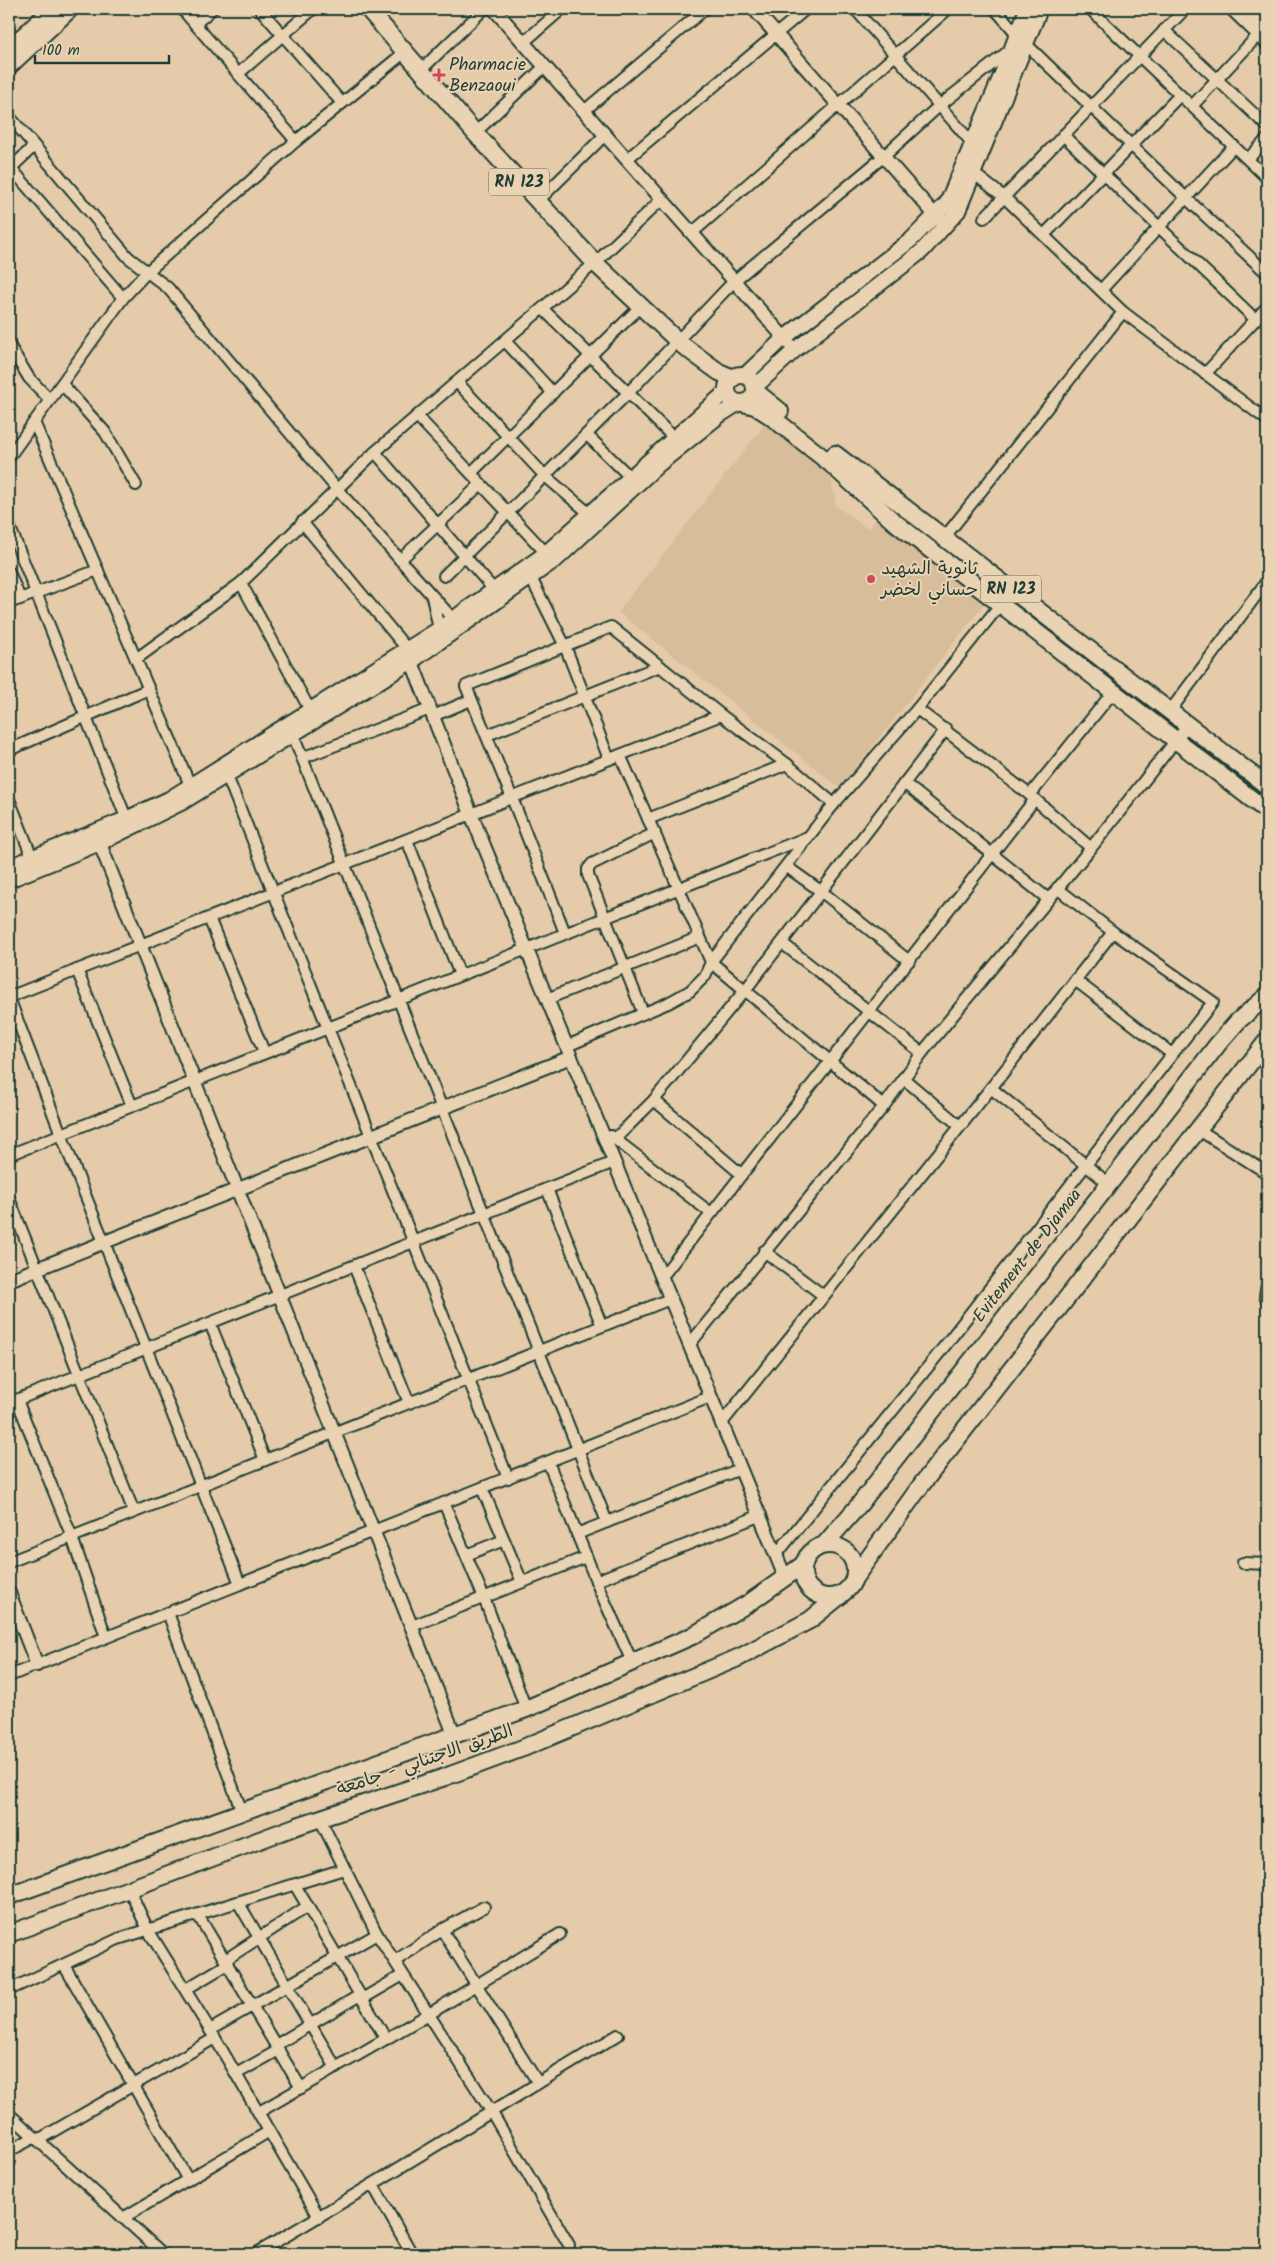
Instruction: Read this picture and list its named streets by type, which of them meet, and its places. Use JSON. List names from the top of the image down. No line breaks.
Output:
{"streets":{"main road":["RN 123","Evitement de Djamaa","الطريق الاجتنابي - جامعة"]},"crossings":[["Evitement de Djamaa","الطريق الاجتنابي - جامعة"]],"places":{"health":["Pharmacie Benzaoui"],"other":["ثانوية الشهيد حساني لخضر"]},"scale_bar":"100 m"}
